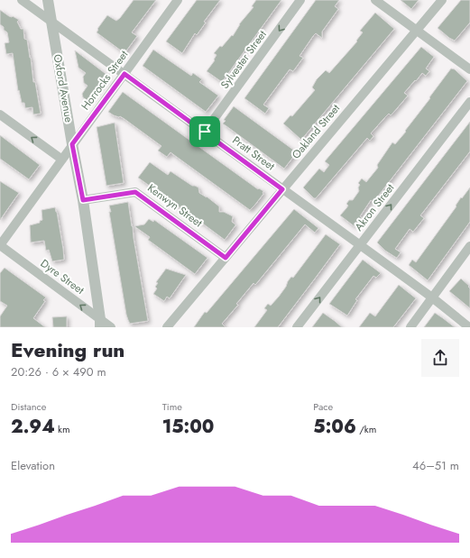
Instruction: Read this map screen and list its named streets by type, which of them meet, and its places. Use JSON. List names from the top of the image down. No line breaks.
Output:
{"streets":{"street":["Sylvester Street","Horrocks Street","Oxford Avenue","Oakland Street","Pratt Street","Kenwyn Street","Akron Street","Dyre Street"]},"crossings":[["Sylvester Street","Pratt Street"],["Horrocks Street","Oxford Avenue"],["Horrocks Street","Pratt Street"],["Horrocks Street","Dyre Street"],["Oxford Avenue","Pratt Street"],["Oxford Avenue","Kenwyn Street"],["Oxford Avenue","Dyre Street"],["Oakland Street","Pratt Street"],["Oakland Street","Kenwyn Street"],["Pratt Street","Akron Street"]],"one_way":["Sylvester Street","Akron Street","Dyre Street"],"page":{"heading":["Evening run","20:26 · 6 × 490 m"],"stats":[["Distance","2.94 km"],["Time","15:00"],["Pace","5:06 /km"]],"chart":["Elevation","46–51 m"]}}
